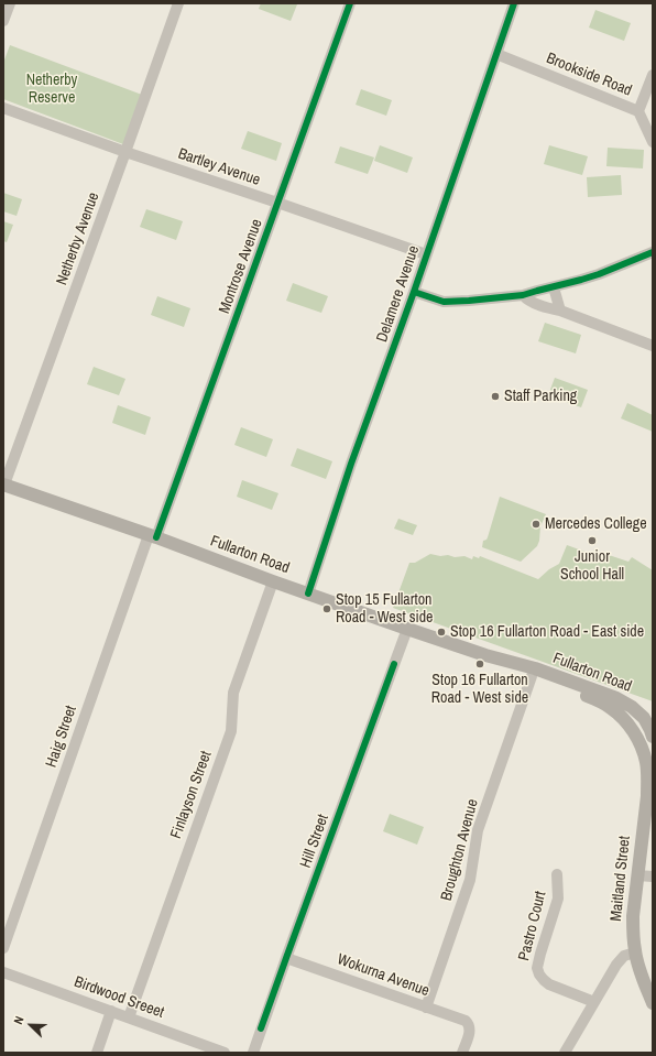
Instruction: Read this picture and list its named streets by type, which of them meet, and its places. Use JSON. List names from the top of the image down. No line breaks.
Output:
{"streets":{"main road":["Fullarton Road","Maitland Street"],"street":["Brookside Road","Bartley Avenue","Netherby Avenue","Montrose Avenue","Delamere Avenue","Haig Street","Finlayson Street","Hill Street","Broughton Avenue","Pastro Court","Wokurna Avenue","Birdwood Sreeet"]},"crossings":[["Brookside Road","Delamere Avenue"],["Bartley Avenue","Netherby Avenue"],["Bartley Avenue","Montrose Avenue"],["Bartley Avenue","Delamere Avenue"],["Netherby Avenue","Fullarton Road"],["Montrose Avenue","Fullarton Road"],["Montrose Avenue","Haig Street"],["Delamere Avenue","Fullarton Road"],["Fullarton Road","Haig Street"],["Fullarton Road","Finlayson Street"],["Fullarton Road","Hill Street"],["Fullarton Road","Broughton Avenue"],["Fullarton Road","Maitland Street"],["Finlayson Street","Birdwood Sreeet"],["Hill Street","Wokurna Avenue"],["Broughton Avenue","Wokurna Avenue"]],"parks":["Netherby Reserve"],"places":["Staff Parking","Mercedes College","Junior School Hall","Stop 15 Fullarton Road - West side","Stop 16 Fullarton Road - East side","Stop 16 Fullarton Road - West side"],"north":"top left"}
